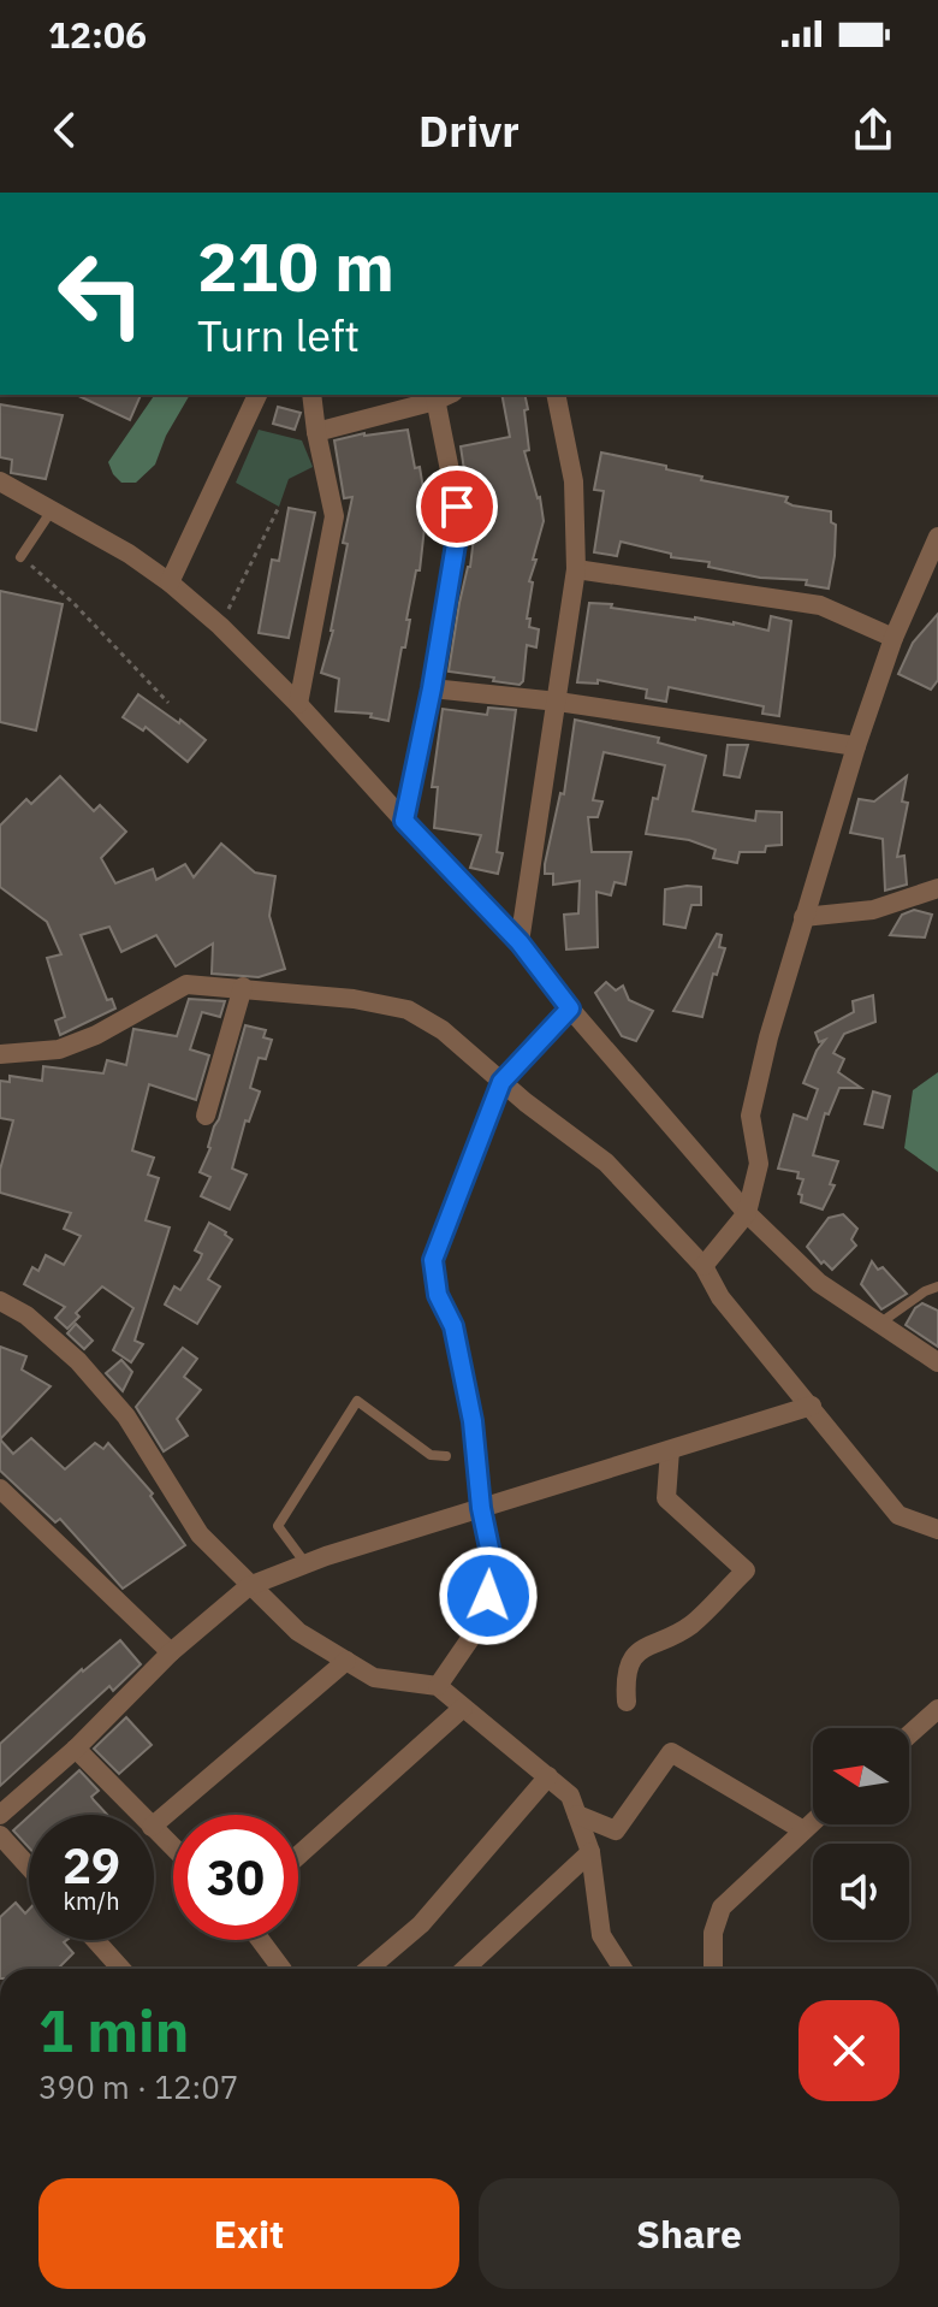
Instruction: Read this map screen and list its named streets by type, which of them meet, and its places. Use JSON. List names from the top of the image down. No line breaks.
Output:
{"north":"left","page":{"status":"12:06","header":"Drivr","turn":["210 m","Turn left"],"speed":"29 km/h","limit":"30","heading":["1 min","390 m · 12:07"],"buttons":["Exit","Share"]}}
